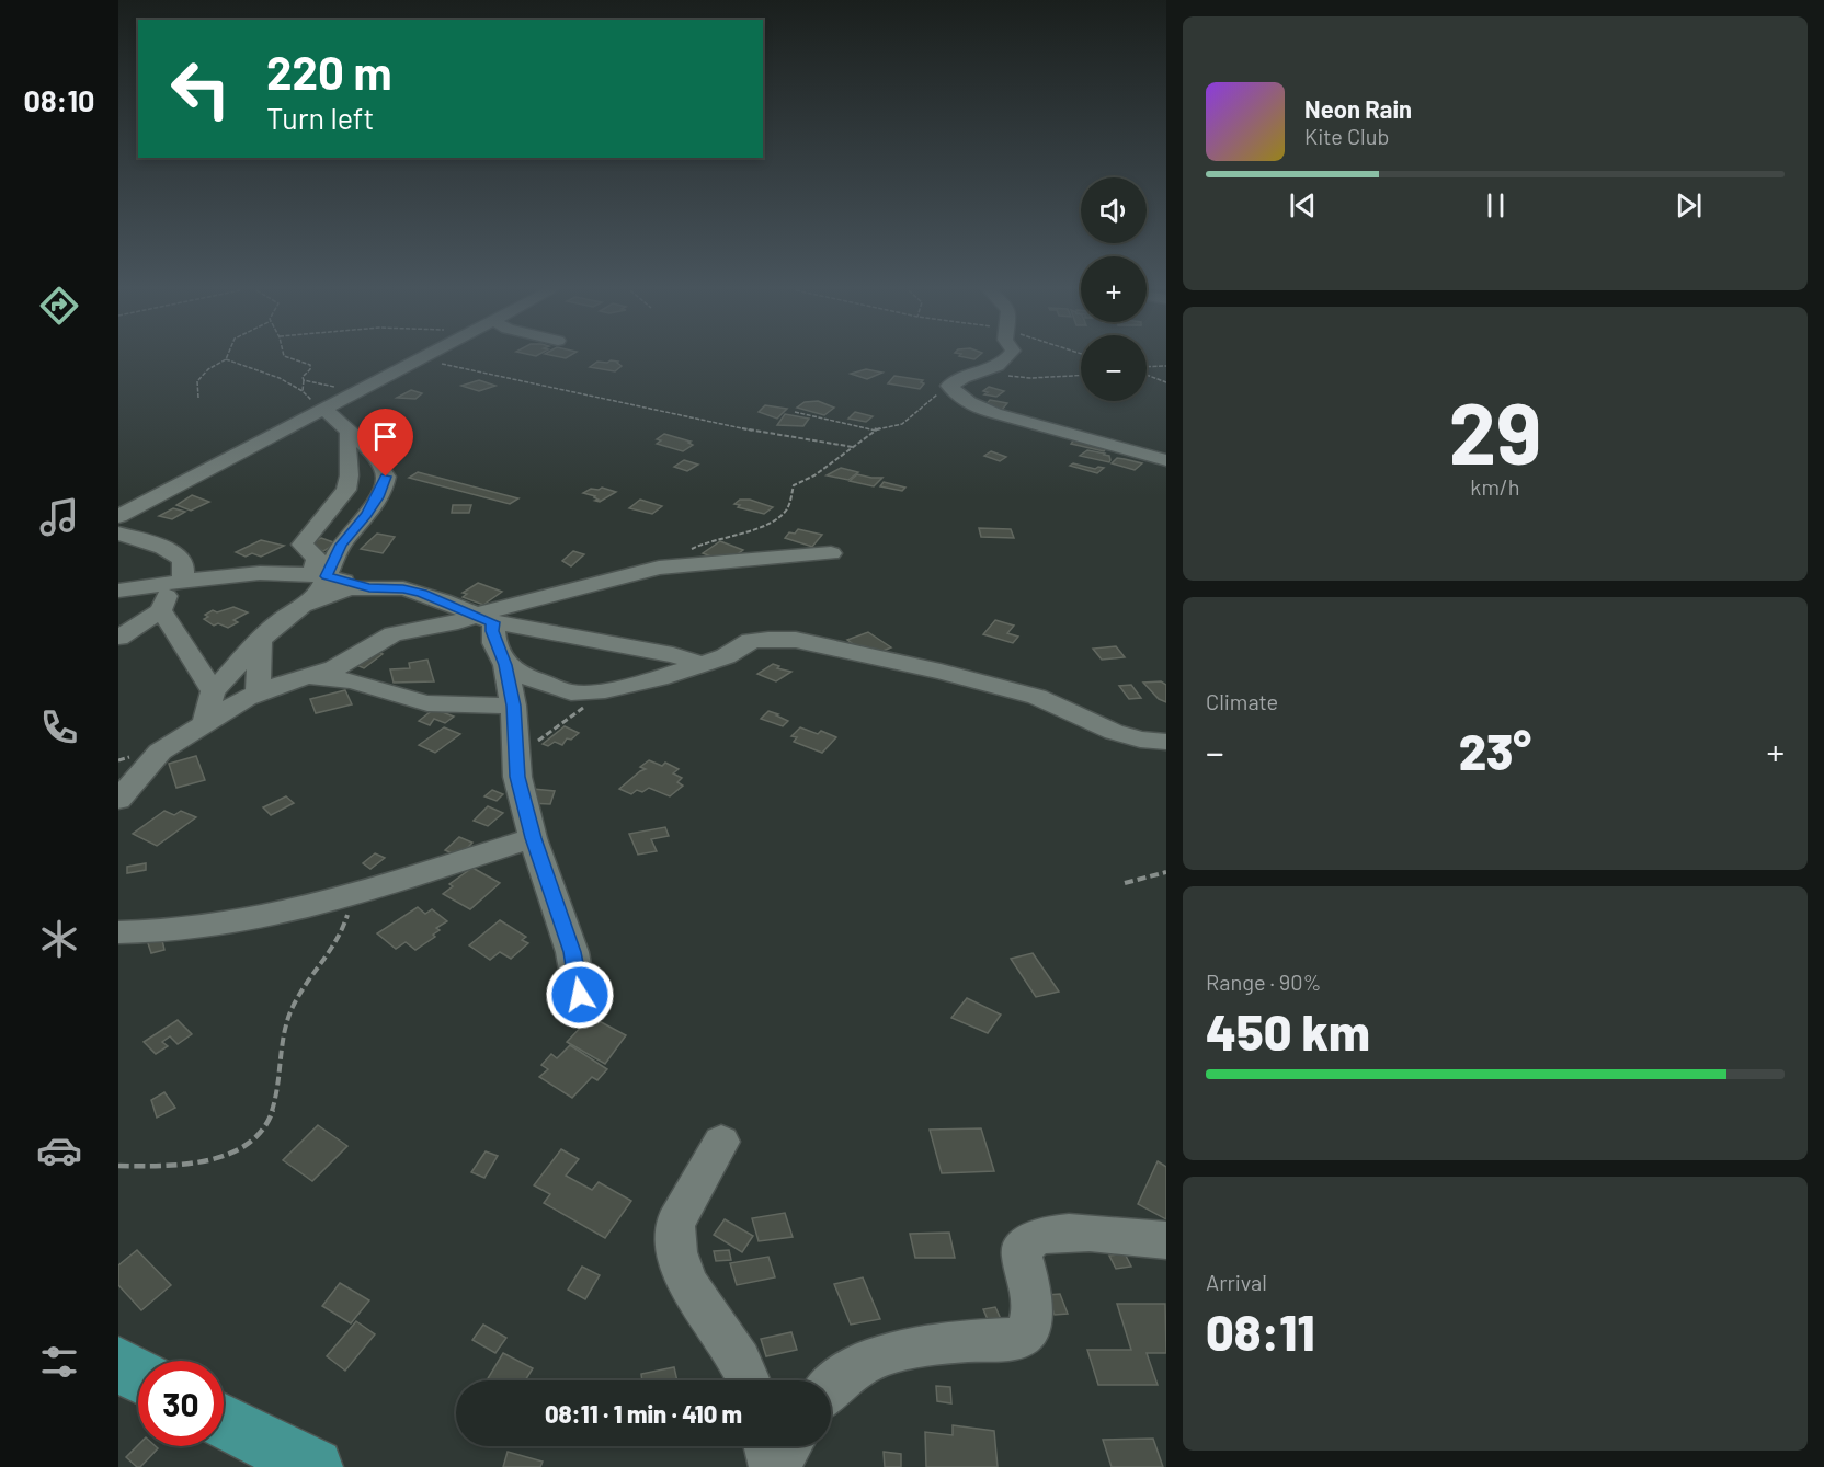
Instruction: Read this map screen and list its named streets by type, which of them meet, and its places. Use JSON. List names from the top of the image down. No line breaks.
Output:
{"page":{"tabs":"08:10","turn":["220 m","Turn left"],"song":["Neon Rain","Kite Club"],"map_buttons":["+","−"],"tile":[["29","km/h"],"Climate",["Range · 90%","450 km"],["Arrival","08:11"]],"heat":["−","23°","+"],"limit":"30","trip":"08:11 · 1 min · 410 m"}}
